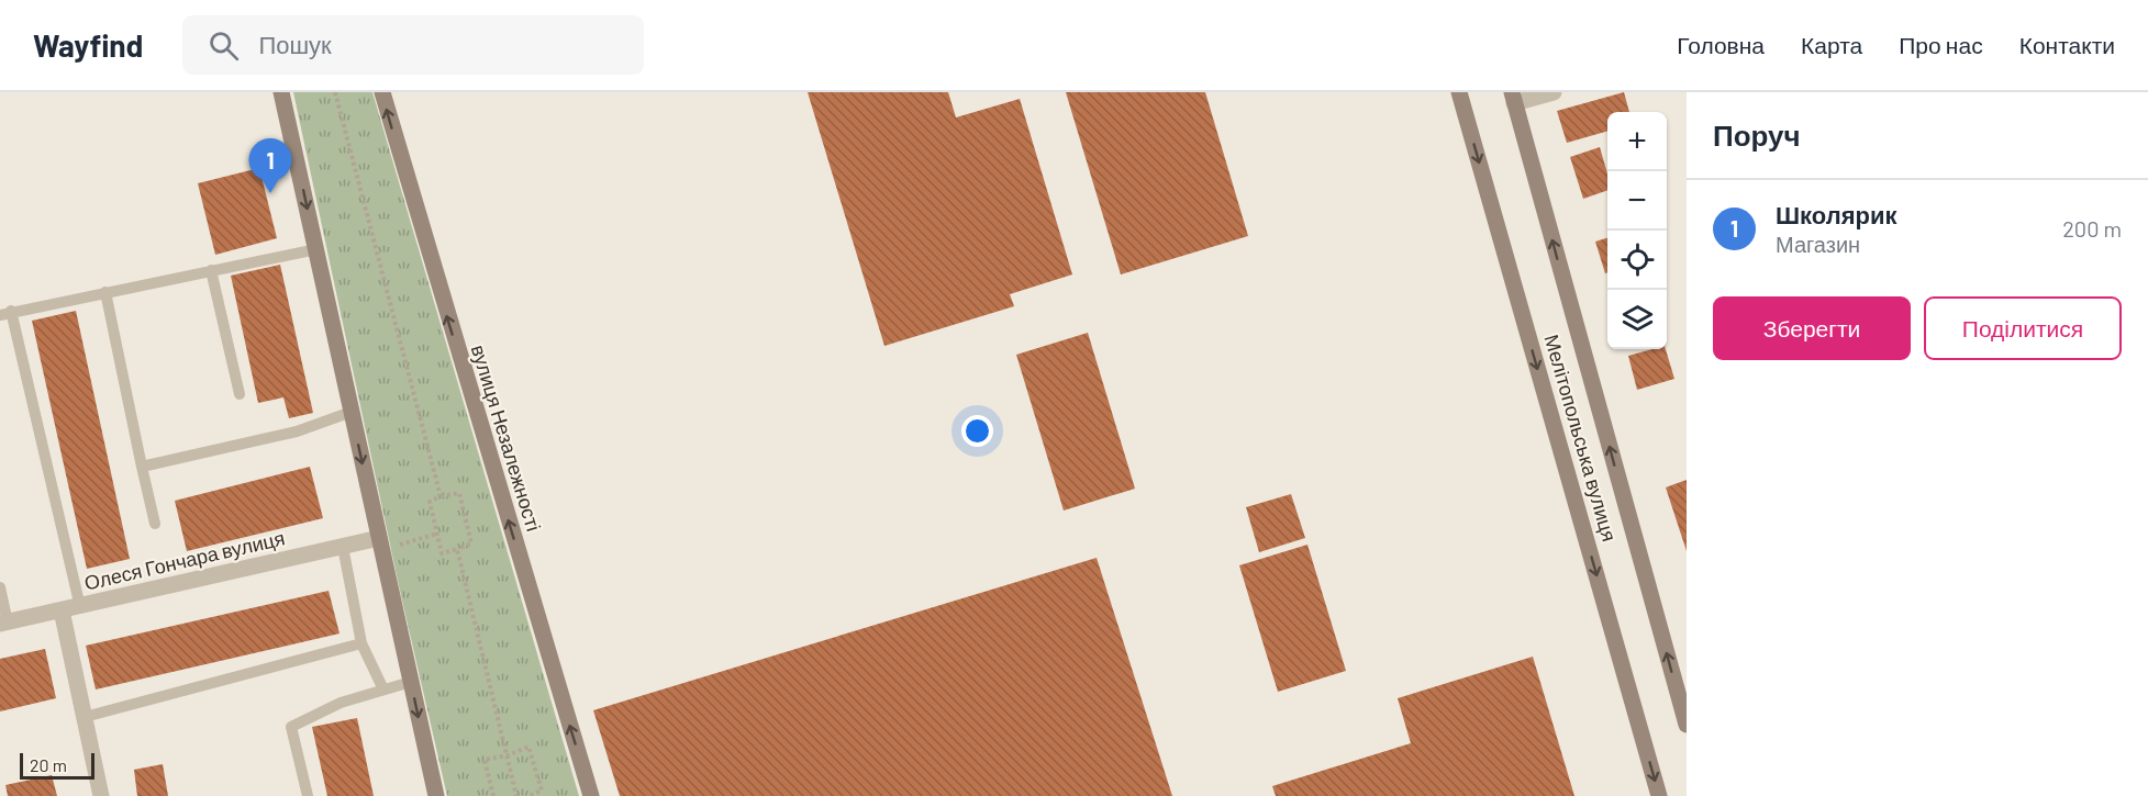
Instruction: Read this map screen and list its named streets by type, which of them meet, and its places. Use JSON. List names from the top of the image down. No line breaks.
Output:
{"streets":{"street":["вулиця Незалежності","Мелітопольська вулиця","Олеся Гончара вулиця"]},"scale_bar":"20 m","page":{"header":"Wayfind","search":"Пошук","nav":["Головна","Карта","Про нас","Контакти"],"heading":"Поруч","map_buttons":["+","−"],"pins":"1","list":[{"mark":"1","name":"Школярик","note":"Магазин","value":"200 m"}],"buttons":["Зберегти","Поділитися"],"scale":"20 m"}}
